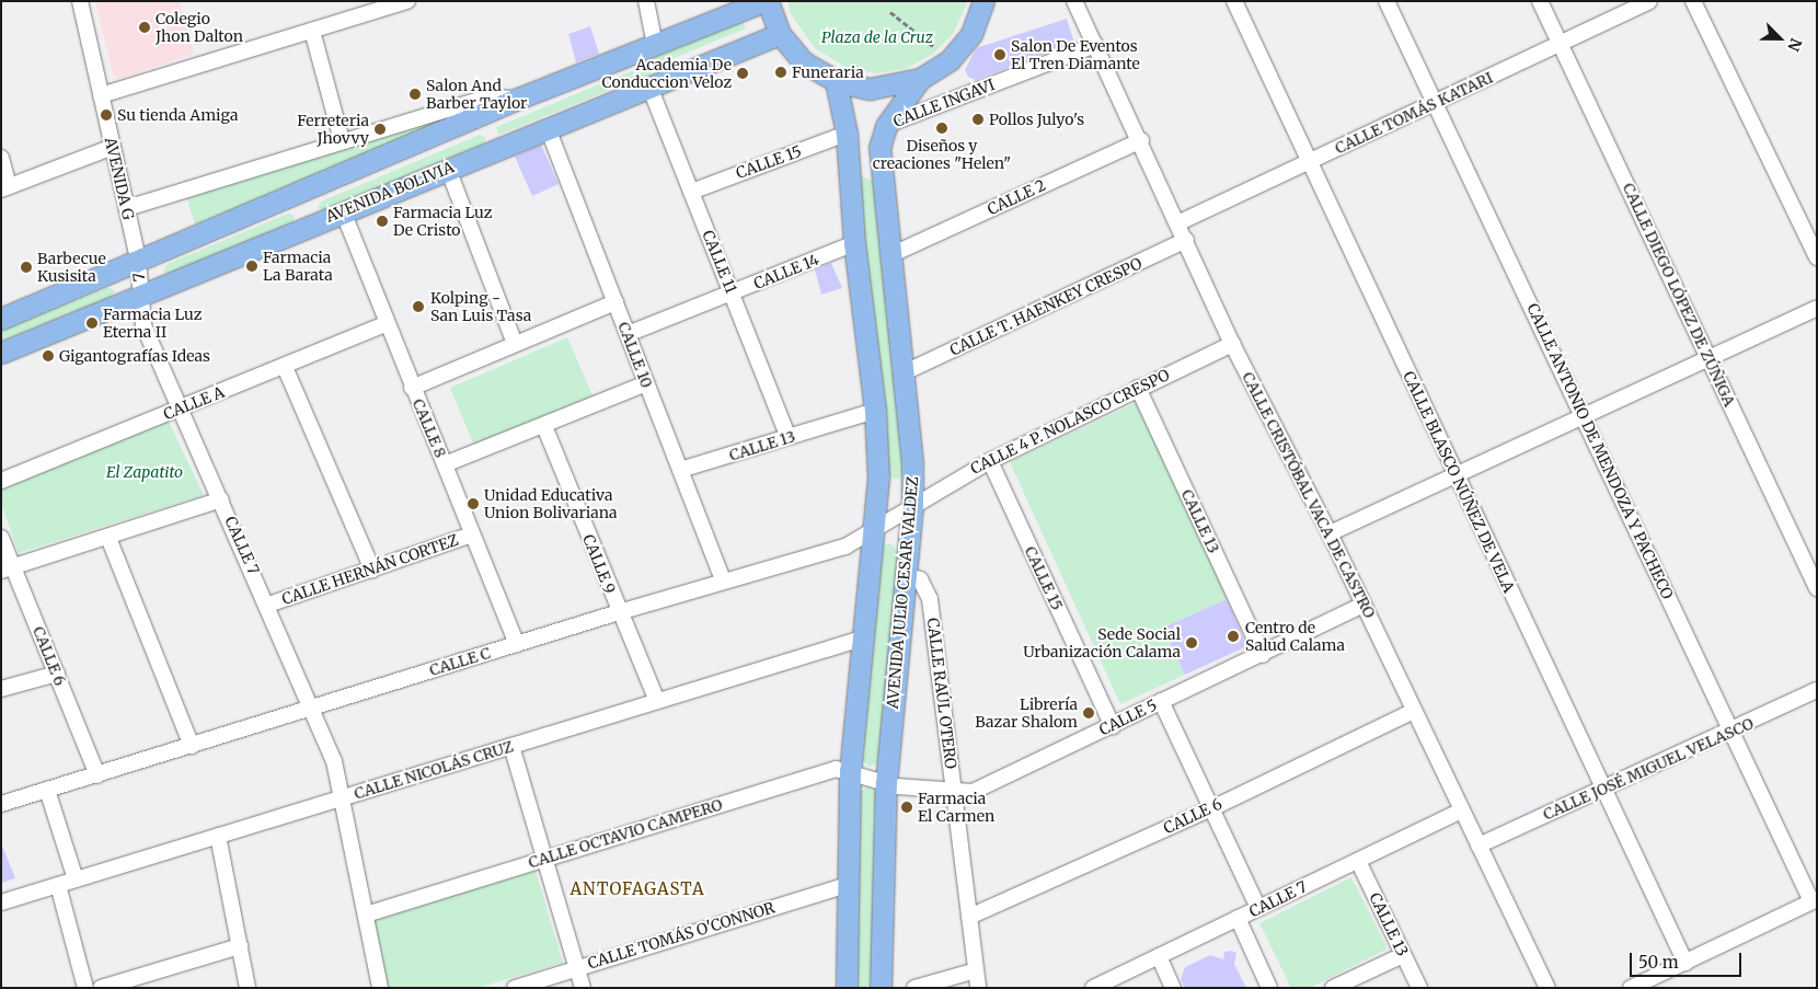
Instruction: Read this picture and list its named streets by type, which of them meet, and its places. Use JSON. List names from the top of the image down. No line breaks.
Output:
{"streets":{"main road":["AVENIDA BOLIVIA","AVENIDA JULIO CESAR VALDEZ"],"street":["CALLE INGAVI","CALLE TOMÁS KATARI","CALLE 15","AVENIDA G","CALLE 2","CALLE 11","CALLE 14","7","CALLE DIEGO LÓPEZ DE ZÚÑIGA","CALLE T. HAENKEY CRESPO","CALLE 10","CALLE A","CALLE 4 P. NOLASCO CRESPO","CALLE 8","CALLE 13","CALLE ANTONIO DE MENDOZA Y PACHECO","CALLE BLASCO NÚÑEZ DE VELA","CALLE CRISTÓBAL VACA DE CASTRO","CALLE 7","CALLE 9","CALLE HERNÁN CORTEZ","CALLE 6","CALLE C","CALLE RAÚL OTERO","CALLE 5","CALLE JOSÉ MIGUEL VELASCO","CALLE NICOLÁS CRUZ","CALLE OCTAVIO CAMPERO","CALLE TOMÁS O'CONNOR"]},"crossings":[["CALLE INGAVI","CALLE CRISTÓBAL VACA DE CASTRO"],["CALLE INGAVI","AVENIDA JULIO CESAR VALDEZ"],["CALLE TOMÁS KATARI","CALLE DIEGO LÓPEZ DE ZÚÑIGA"],["CALLE TOMÁS KATARI","CALLE ANTONIO DE MENDOZA Y PACHECO"],["CALLE TOMÁS KATARI","CALLE BLASCO NÚÑEZ DE VELA"],["CALLE TOMÁS KATARI","CALLE CRISTÓBAL VACA DE CASTRO"],["CALLE 15","CALLE 11"],["CALLE 15","CALLE 4 P. NOLASCO CRESPO"],["CALLE 15","CALLE 5"],["AVENIDA G","7"],["AVENIDA BOLIVIA","CALLE 11"],["AVENIDA BOLIVIA","7"],["AVENIDA BOLIVIA","CALLE 10"],["AVENIDA BOLIVIA","CALLE 8"],["AVENIDA BOLIVIA","CALLE 7"],["CALLE 2","CALLE CRISTÓBAL VACA DE CASTRO"],["CALLE 2","AVENIDA JULIO CESAR VALDEZ"],["CALLE 11","CALLE 14"],["CALLE 11","CALLE 13"],["CALLE 14","CALLE 10"],["7","CALLE 7"],["CALLE T. HAENKEY CRESPO","CALLE CRISTÓBAL VACA DE CASTRO"],["CALLE T. HAENKEY CRESPO","AVENIDA JULIO CESAR VALDEZ"],["CALLE 10","CALLE 13"],["CALLE 10","CALLE C"],["CALLE A","CALLE 8"],["CALLE A","CALLE 7"],["CALLE 4 P. NOLASCO CRESPO","CALLE 13"],["CALLE 4 P. NOLASCO CRESPO","CALLE CRISTÓBAL VACA DE CASTRO"],["CALLE 4 P. NOLASCO CRESPO","AVENIDA JULIO CESAR VALDEZ"],["CALLE 4 P. NOLASCO CRESPO","CALLE C"],["CALLE 8","CALLE HERNÁN CORTEZ"],["CALLE 8","CALLE C"],["CALLE 13","CALLE 7"],["CALLE 13","CALLE 5"],["CALLE ANTONIO DE MENDOZA Y PACHECO","CALLE JOSÉ MIGUEL VELASCO"],["CALLE BLASCO NÚÑEZ DE VELA","CALLE JOSÉ MIGUEL VELASCO"],["CALLE CRISTÓBAL VACA DE CASTRO","CALLE 7"],["CALLE CRISTÓBAL VACA DE CASTRO","CALLE 6"],["CALLE CRISTÓBAL VACA DE CASTRO","CALLE 5"],["CALLE CRISTÓBAL VACA DE CASTRO","CALLE JOSÉ MIGUEL VELASCO"],["CALLE 7","CALLE HERNÁN CORTEZ"],["CALLE 7","CALLE C"],["CALLE 7","CALLE NICOLÁS CRUZ"],["CALLE 7","CALLE OCTAVIO CAMPERO"],["CALLE 9","CALLE C"],["CALLE 9","CALLE NICOLÁS CRUZ"],["AVENIDA JULIO CESAR VALDEZ","CALLE C"],["AVENIDA JULIO CESAR VALDEZ","CALLE RAÚL OTERO"],["AVENIDA JULIO CESAR VALDEZ","CALLE 5"],["AVENIDA JULIO CESAR VALDEZ","CALLE OCTAVIO CAMPERO"],["CALLE 6","CALLE C"],["CALLE 6","CALLE RAÚL OTERO"],["CALLE RAÚL OTERO","CALLE 5"],["CALLE 5","CALLE OCTAVIO CAMPERO"]],"districts":["ANTOFAGASTA"],"parks":["Plaza de la Cruz","El Zapatito"],"places":["Colegio Jhon Dalton","Salon De Eventos El Tren Diamante","Funeraria","Academia De Conduccion Veloz","Salon And Barber Taylor","Su tienda Amiga","Pollos Julyo's","Diseños y creaciones \"Helen\"","Ferreteria Jhovvy","Farmacia Luz De Cristo","Farmacia La Barata","Barbecue Kusisita","Kolping - San Luis Tasa","Farmacia Luz Eterna II","Gigantografías Ideas","Unidad Educativa Union Bolivariana","Centro de Salud Calama","Sede Social Urbanización Calama","Librería Bazar Shalom","Farmacia El Carmen"],"scale_bar":"50 m","north":"bottom right"}
